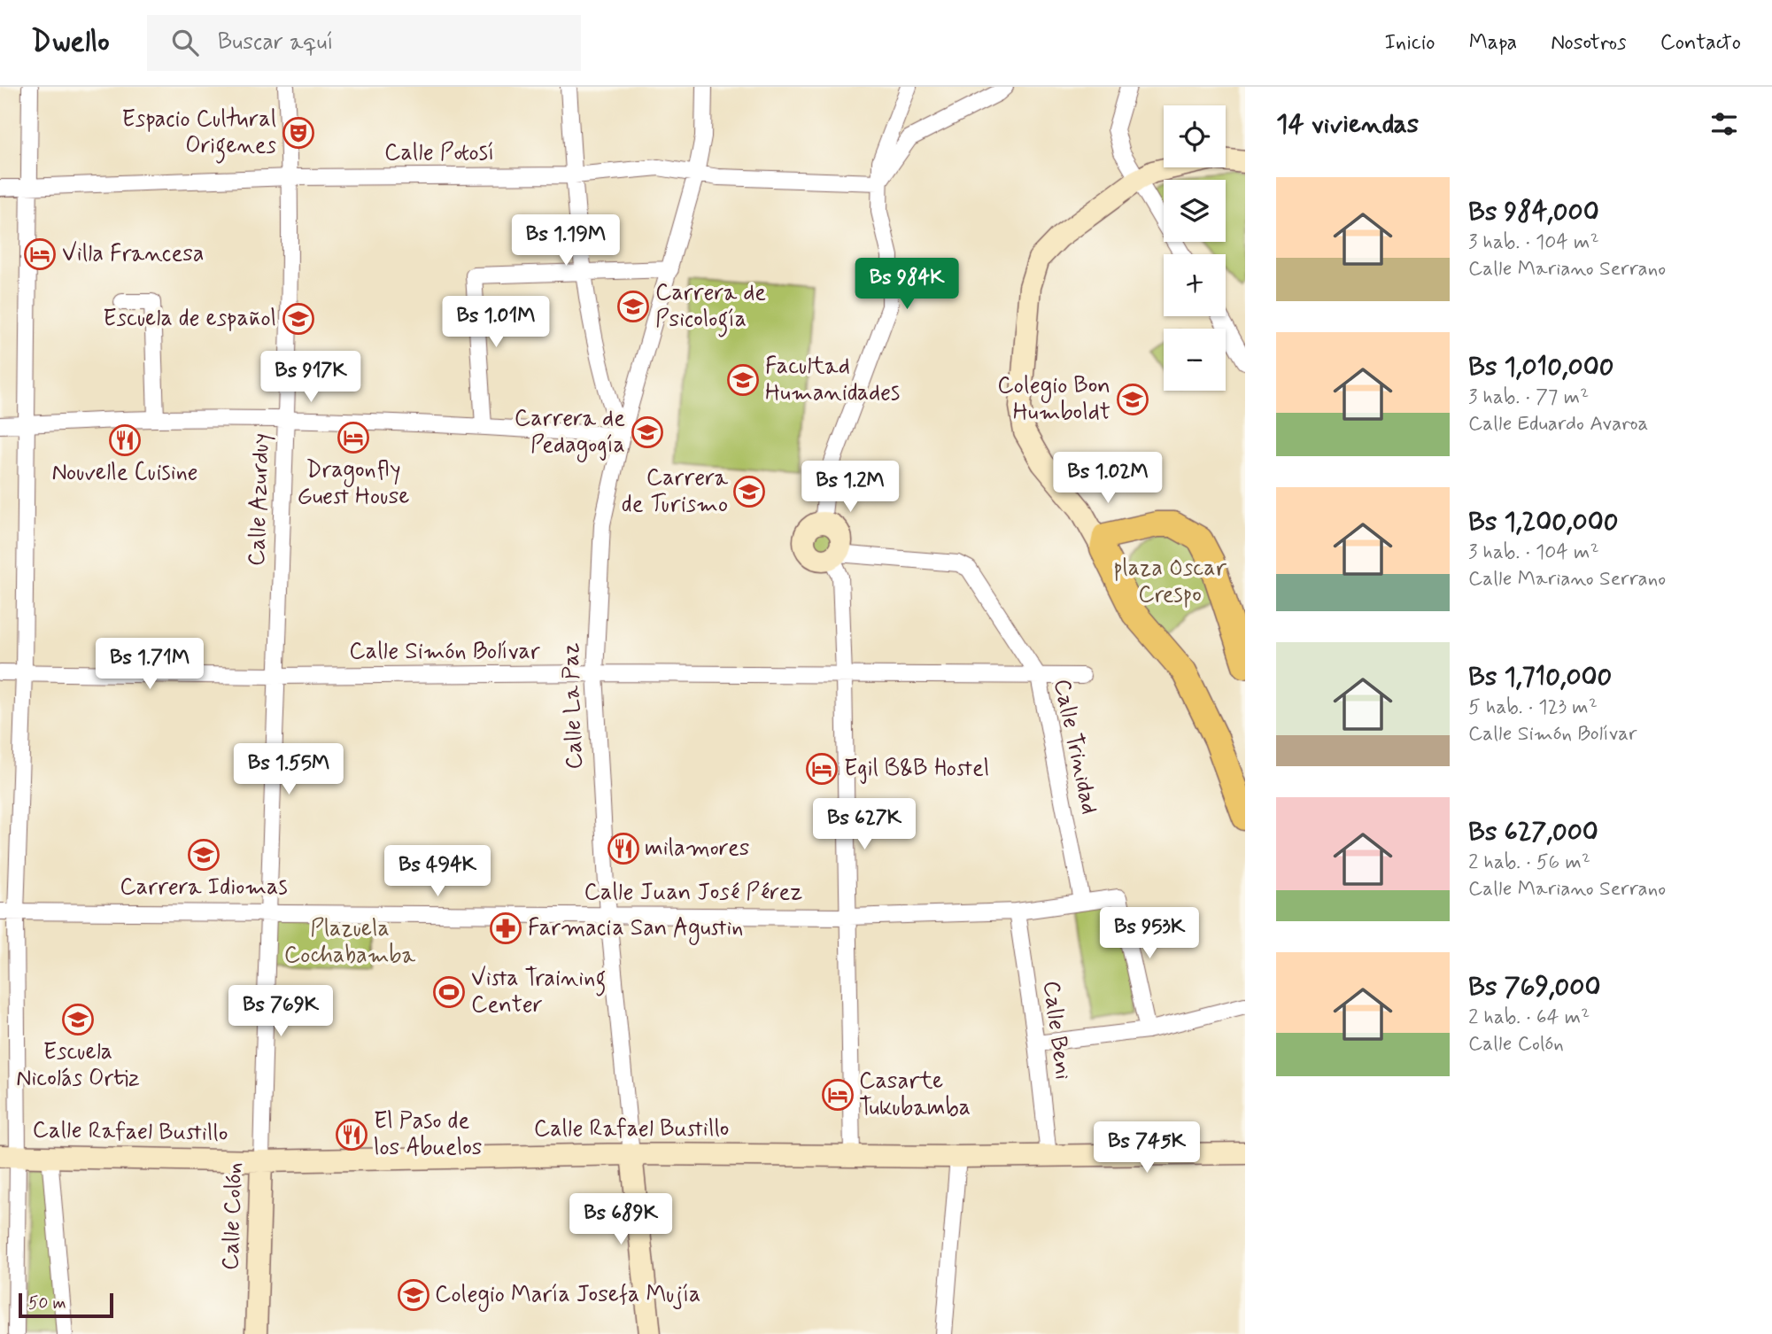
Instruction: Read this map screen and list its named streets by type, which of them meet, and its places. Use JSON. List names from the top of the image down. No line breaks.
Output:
{"streets":{"main road":["Calle La Paz","Calle Rafael Bustillo","Calle Colón"],"street":["Calle Potosí","Calle Azurduy","Calle Simón Bolívar","Calle Trinidad","Calle Juan José Pérez","Calle Beni"]},"crossings":[["Calle Potosí","Calle Azurduy"],["Calle Potosí","Calle La Paz"],["Calle Azurduy","Calle Simón Bolívar"],["Calle Azurduy","Calle Juan José Pérez"],["Calle Azurduy","Calle Colón"],["Calle Simón Bolívar","Calle La Paz"],["Calle Simón Bolívar","Calle Trinidad"],["Calle La Paz","Calle Juan José Pérez"],["Calle La Paz","Calle Rafael Bustillo"],["Calle Trinidad","Calle Juan José Pérez"],["Calle Juan José Pérez","Calle Beni"],["Calle Juan José Pérez","Calle Colón"],["Calle Beni","Calle Rafael Bustillo"],["Calle Rafael Bustillo","Calle Colón"]],"parks":["plaza Oscar Crespo","Plazuela Cochabamba"],"places":{"theatre":["Espacio Cultural Origenes"],"hotel":["Villa Francesa","Dragonfly Guest House","Egil B&B Hostel","Casarte Tukubamba"],"school or university":["Carrera de Psicología","Escuela de español","Facultad Humanidades","Colegio Bon Humboldt","Carrera de Pedagogía","Carrera de Turismo","Carrera Idiomas","Escuela Nicolás Ortiz","Colegio María Josefa Mujía"],"restaurant":["Nouvelle Cuisine","milamores","El Paso de los Abuelos"],"pharmacy":["Farmacia San Agustin"],"sports":["Vista Training Center"]},"scale_bar":"50 m","page":{"header":"Dwello","search":"Buscar aquí","nav":["Inicio","Mapa","Nosotros","Contacto"],"heading":"14 viviendas","map_buttons":["+","−"],"list":[{"name":"Bs 984,000","note":"3 hab. · 104 m² · Calle Mariano Serrano"},{"name":"Bs 1,010,000","note":"3 hab. · 77 m² · Calle Eduardo Avaroa"},{"name":"Bs 1,200,000","note":"3 hab. · 104 m² · Calle Mariano Serrano"},{"name":"Bs 1,710,000","note":"5 hab. · 123 m² · Calle Simón Bolívar"},{"name":"Bs 627,000","note":"2 hab. · 56 m² · Calle Mariano Serrano"},{"name":"Bs 769,000","note":"2 hab. · 64 m² · Calle Colón"}],"price":["Bs 1.19M","Bs 984K","Bs 1.01M","Bs 917K","Bs 1.02M","Bs 1.2M","Bs 1.71M","Bs 1.55M","Bs 627K","Bs 494K","Bs 953K","Bs 769K","Bs 745K","Bs 689K"],"scale":"50 m"}}
